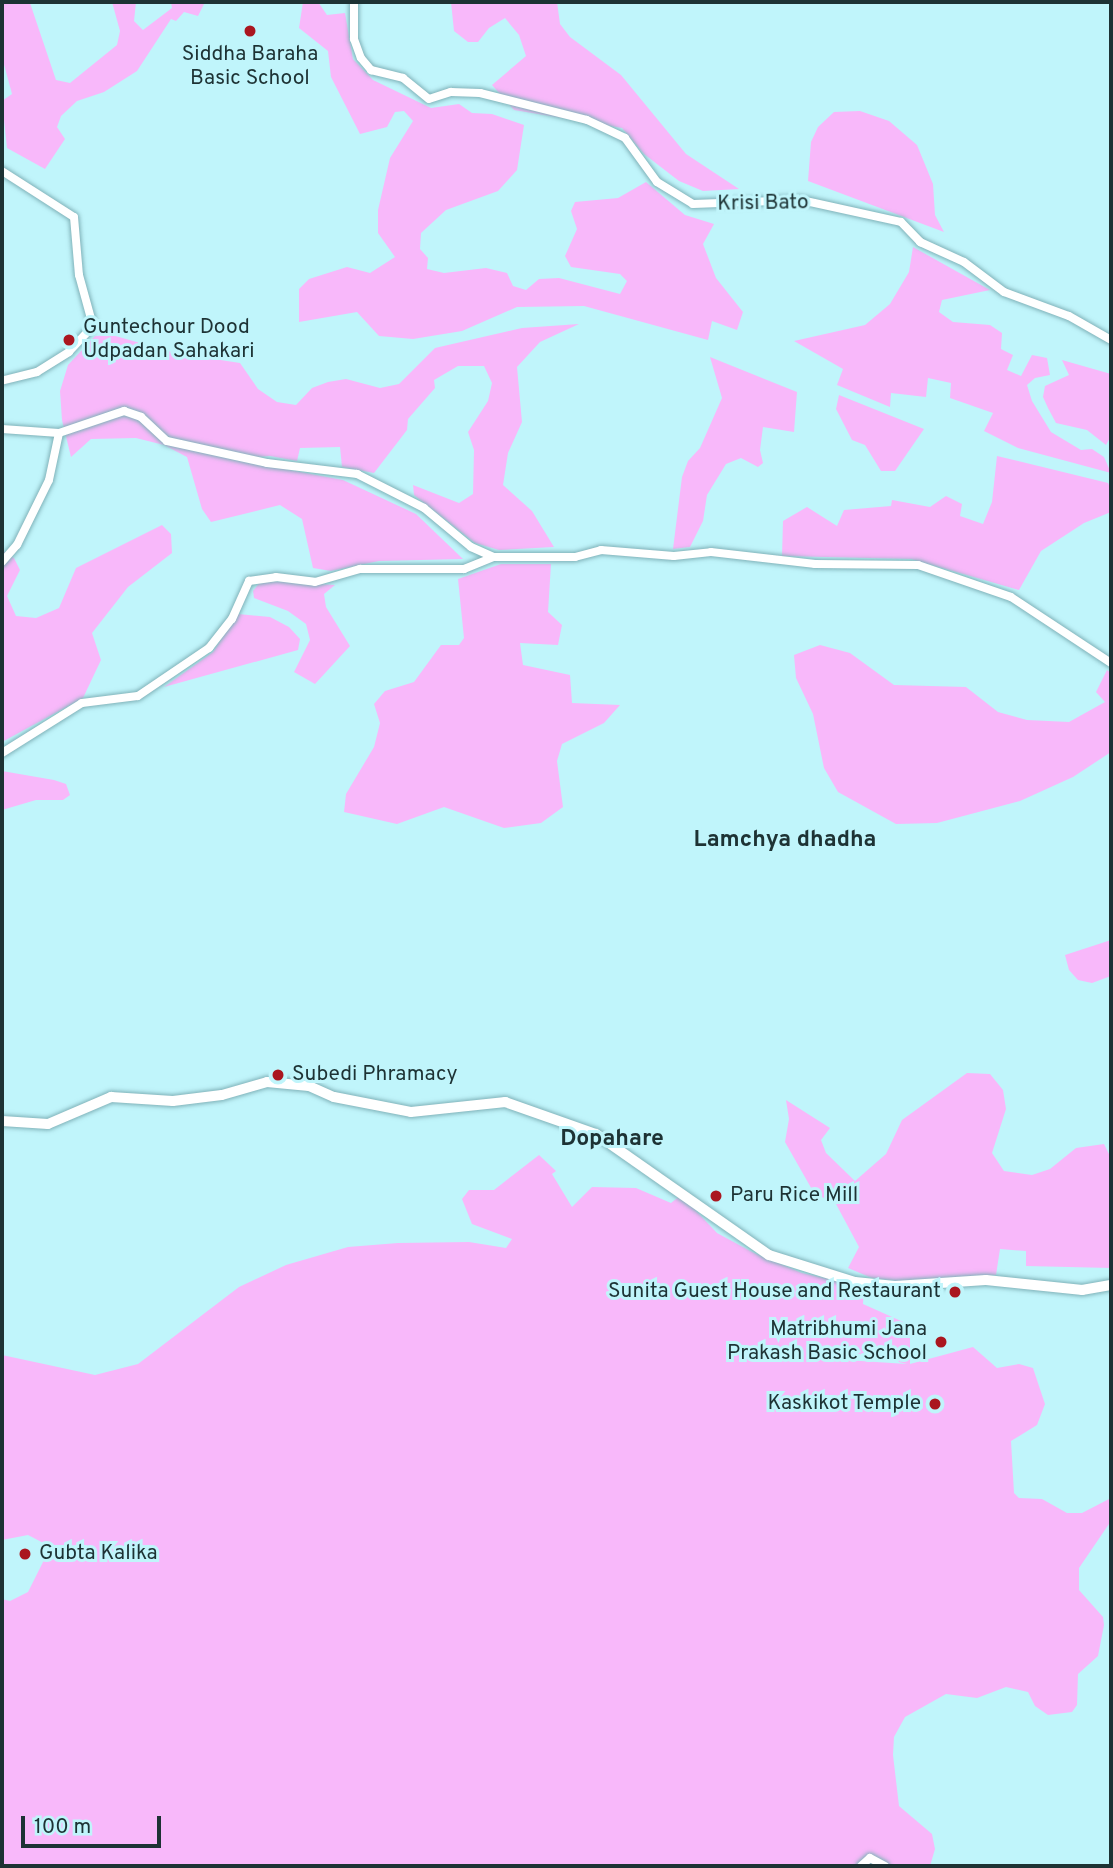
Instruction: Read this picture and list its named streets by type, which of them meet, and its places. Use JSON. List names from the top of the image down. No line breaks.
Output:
{"streets":{"street":["Krisi Bato"]},"districts":["Lamchya dhadha","Dopahare"],"places":["Siddha Baraha Basic School","Guntechour Dood Udpadan Sahakari","Subedi Phramacy","Paru Rice Mill","Sunita Guest House and Restaurant","Matribhumi Jana Prakash Basic School","Kaskikot Temple","Gubta Kalika"],"scale_bar":"100 m"}
